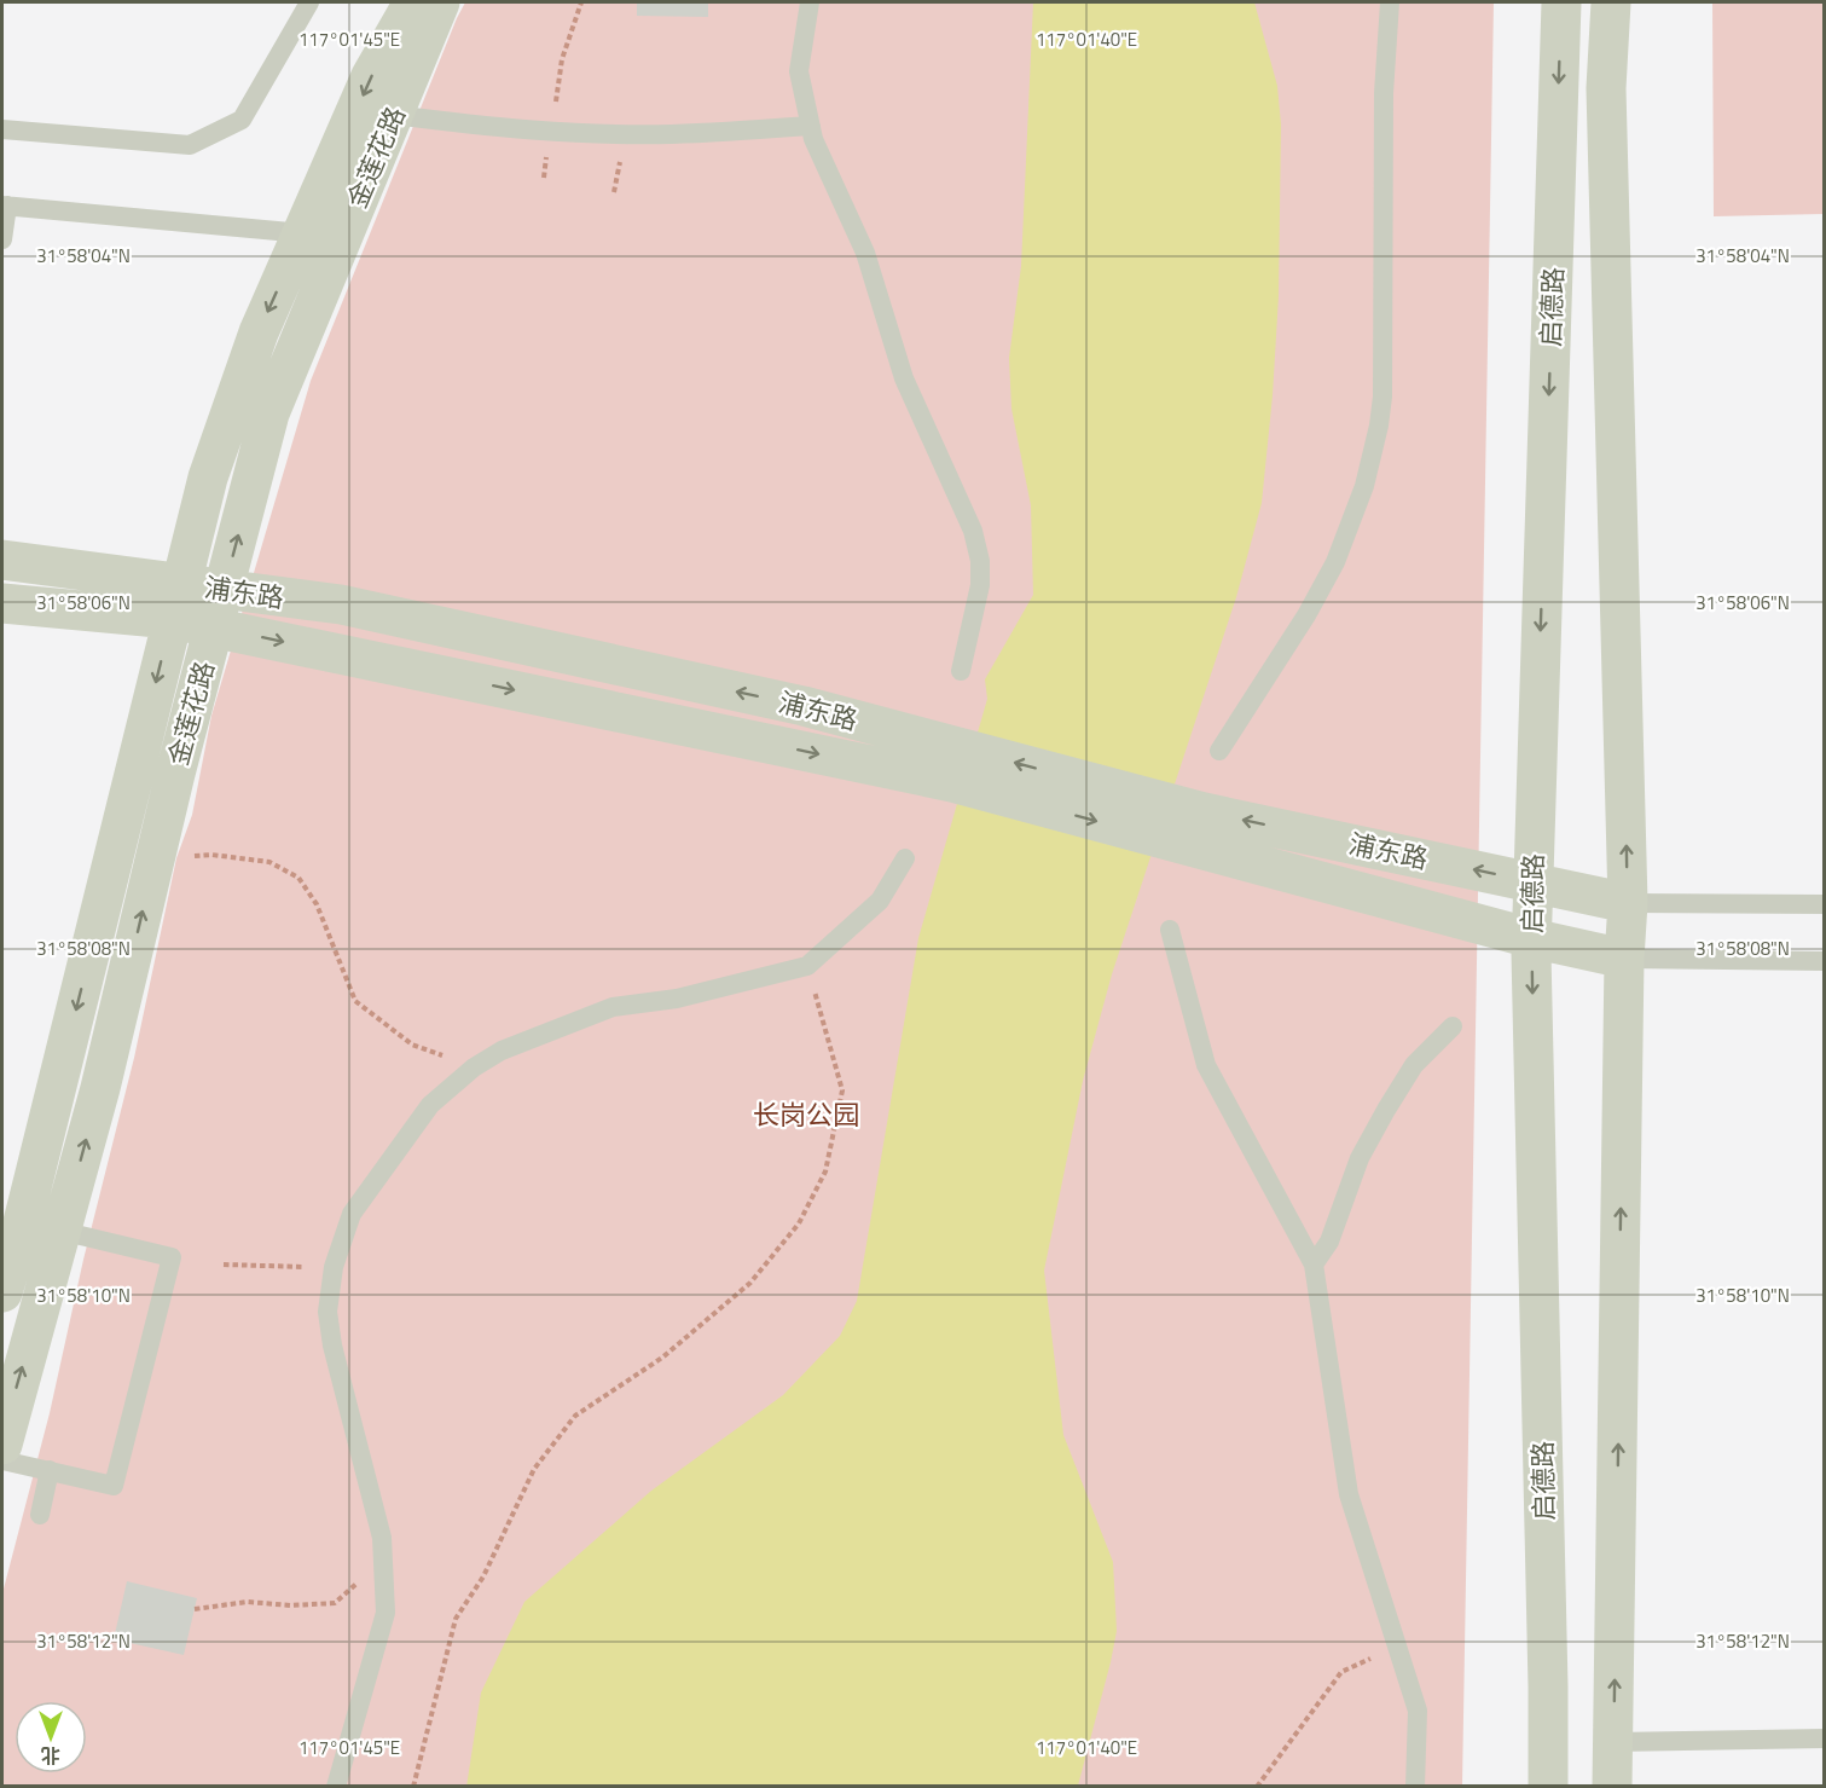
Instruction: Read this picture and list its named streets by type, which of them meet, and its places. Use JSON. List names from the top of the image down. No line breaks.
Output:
{"streets":{"street":["金莲花路","启德路","浦东路"]},"crossings":[["金莲花路","浦东路"],["启德路","浦东路"]],"parks":["长岗公园"],"north":"bottom","coordinates":["117°01'45\"E","117°01'40\"E","31°58'04\"N","31°58'06\"N","31°58'08\"N","31°58'10\"N","31°58'12\"N"]}
